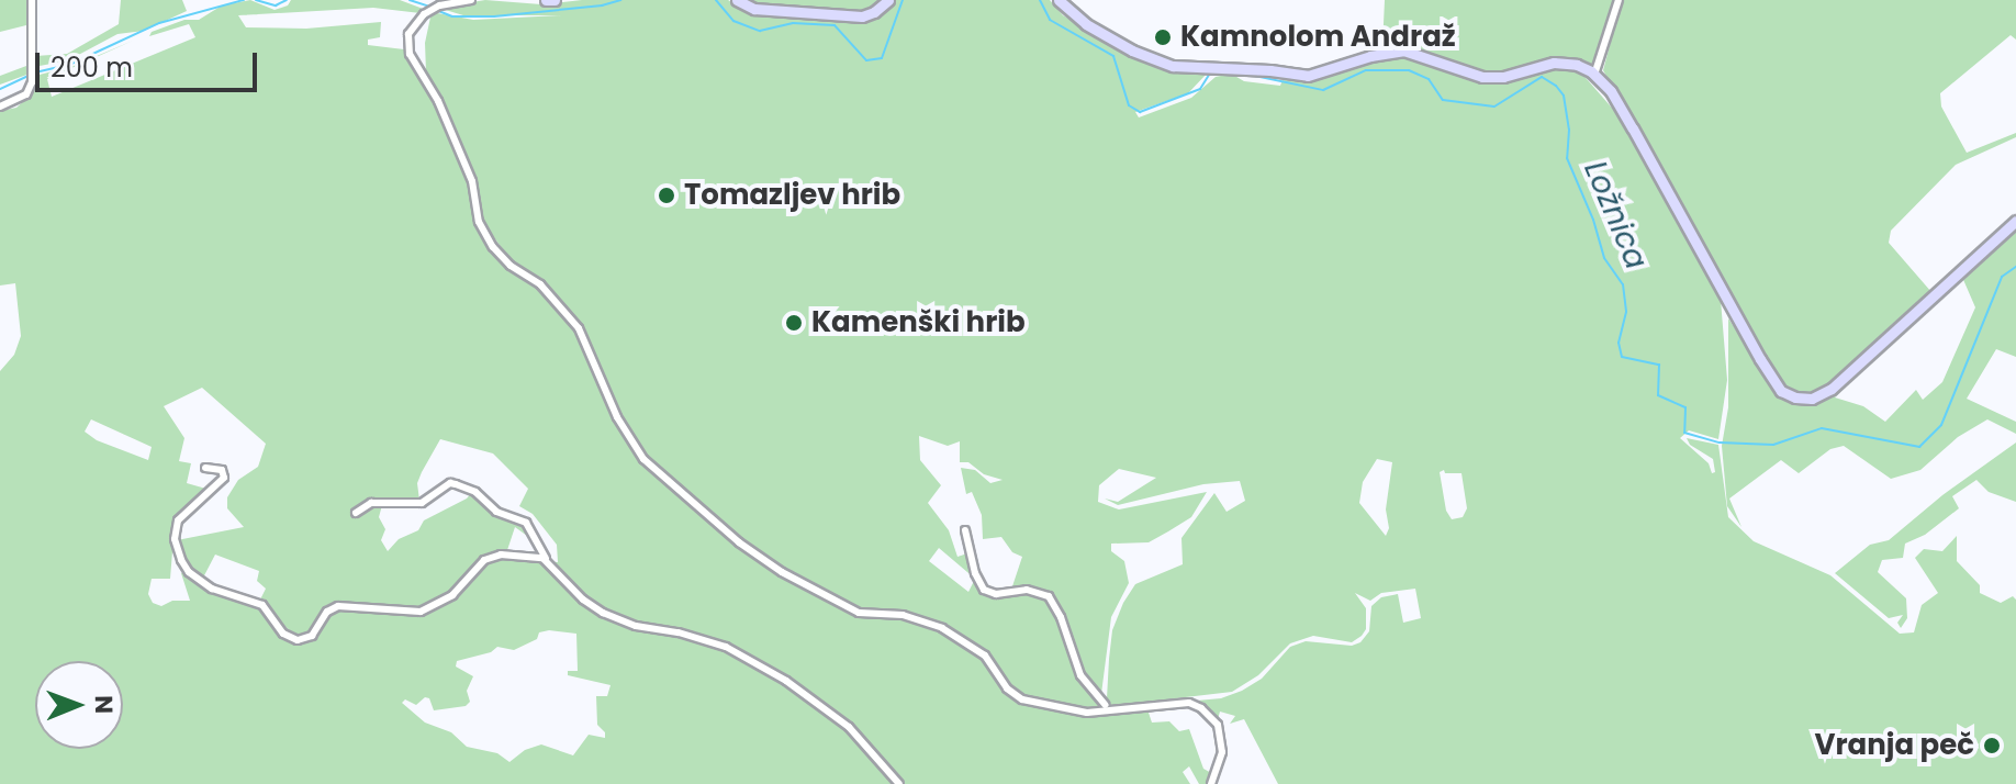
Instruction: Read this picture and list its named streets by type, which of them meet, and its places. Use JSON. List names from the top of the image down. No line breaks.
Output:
{"water":["Ložnica"],"places":["Kamnolom Andraž","Tomazljev hrib","Kamenški hrib","Vranja peč"],"scale_bar":"200 m","north":"right"}
